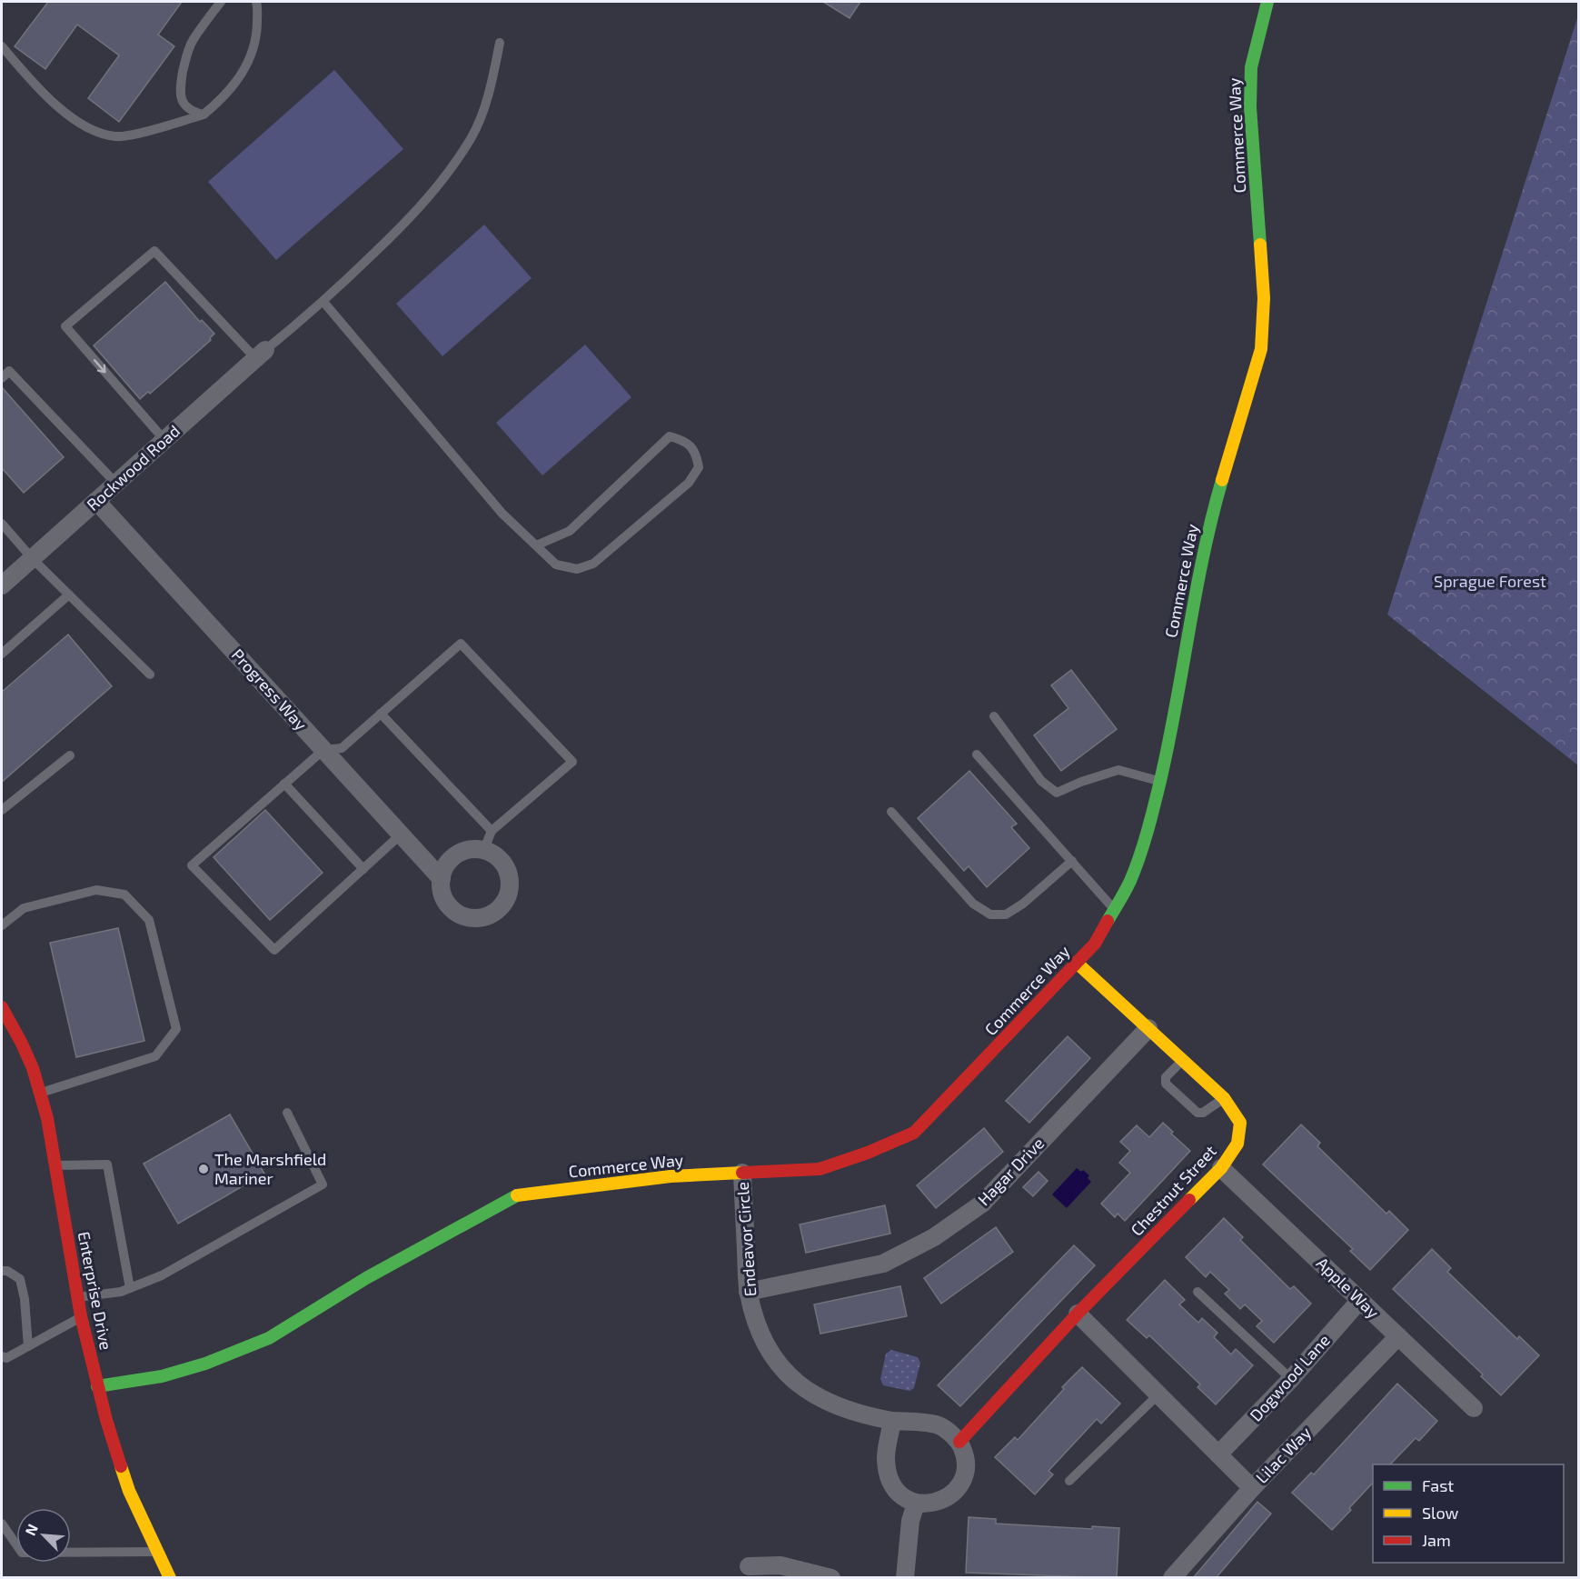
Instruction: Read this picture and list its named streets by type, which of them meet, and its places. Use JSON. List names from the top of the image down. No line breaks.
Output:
{"streets":{"street":["Commerce Way","Rockwood Road","Progress Way","Hagar Drive","Chestnut Street","Endeavor Circle","Apple Way","Enterprise Drive","Dogwood Lane","Lilac Way"]},"crossings":[["Commerce Way","Chestnut Street"],["Commerce Way","Endeavor Circle"],["Commerce Way","Enterprise Drive"],["Rockwood Road","Progress Way"],["Hagar Drive","Chestnut Street"],["Hagar Drive","Endeavor Circle"],["Chestnut Street","Endeavor Circle"],["Chestnut Street","Apple Way"],["Apple Way","Dogwood Lane"],["Apple Way","Lilac Way"]],"parks":["Sprague Forest"],"places":["The Marshfield Mariner"],"legend":["Fast","Slow","Jam"],"north":"top left"}
